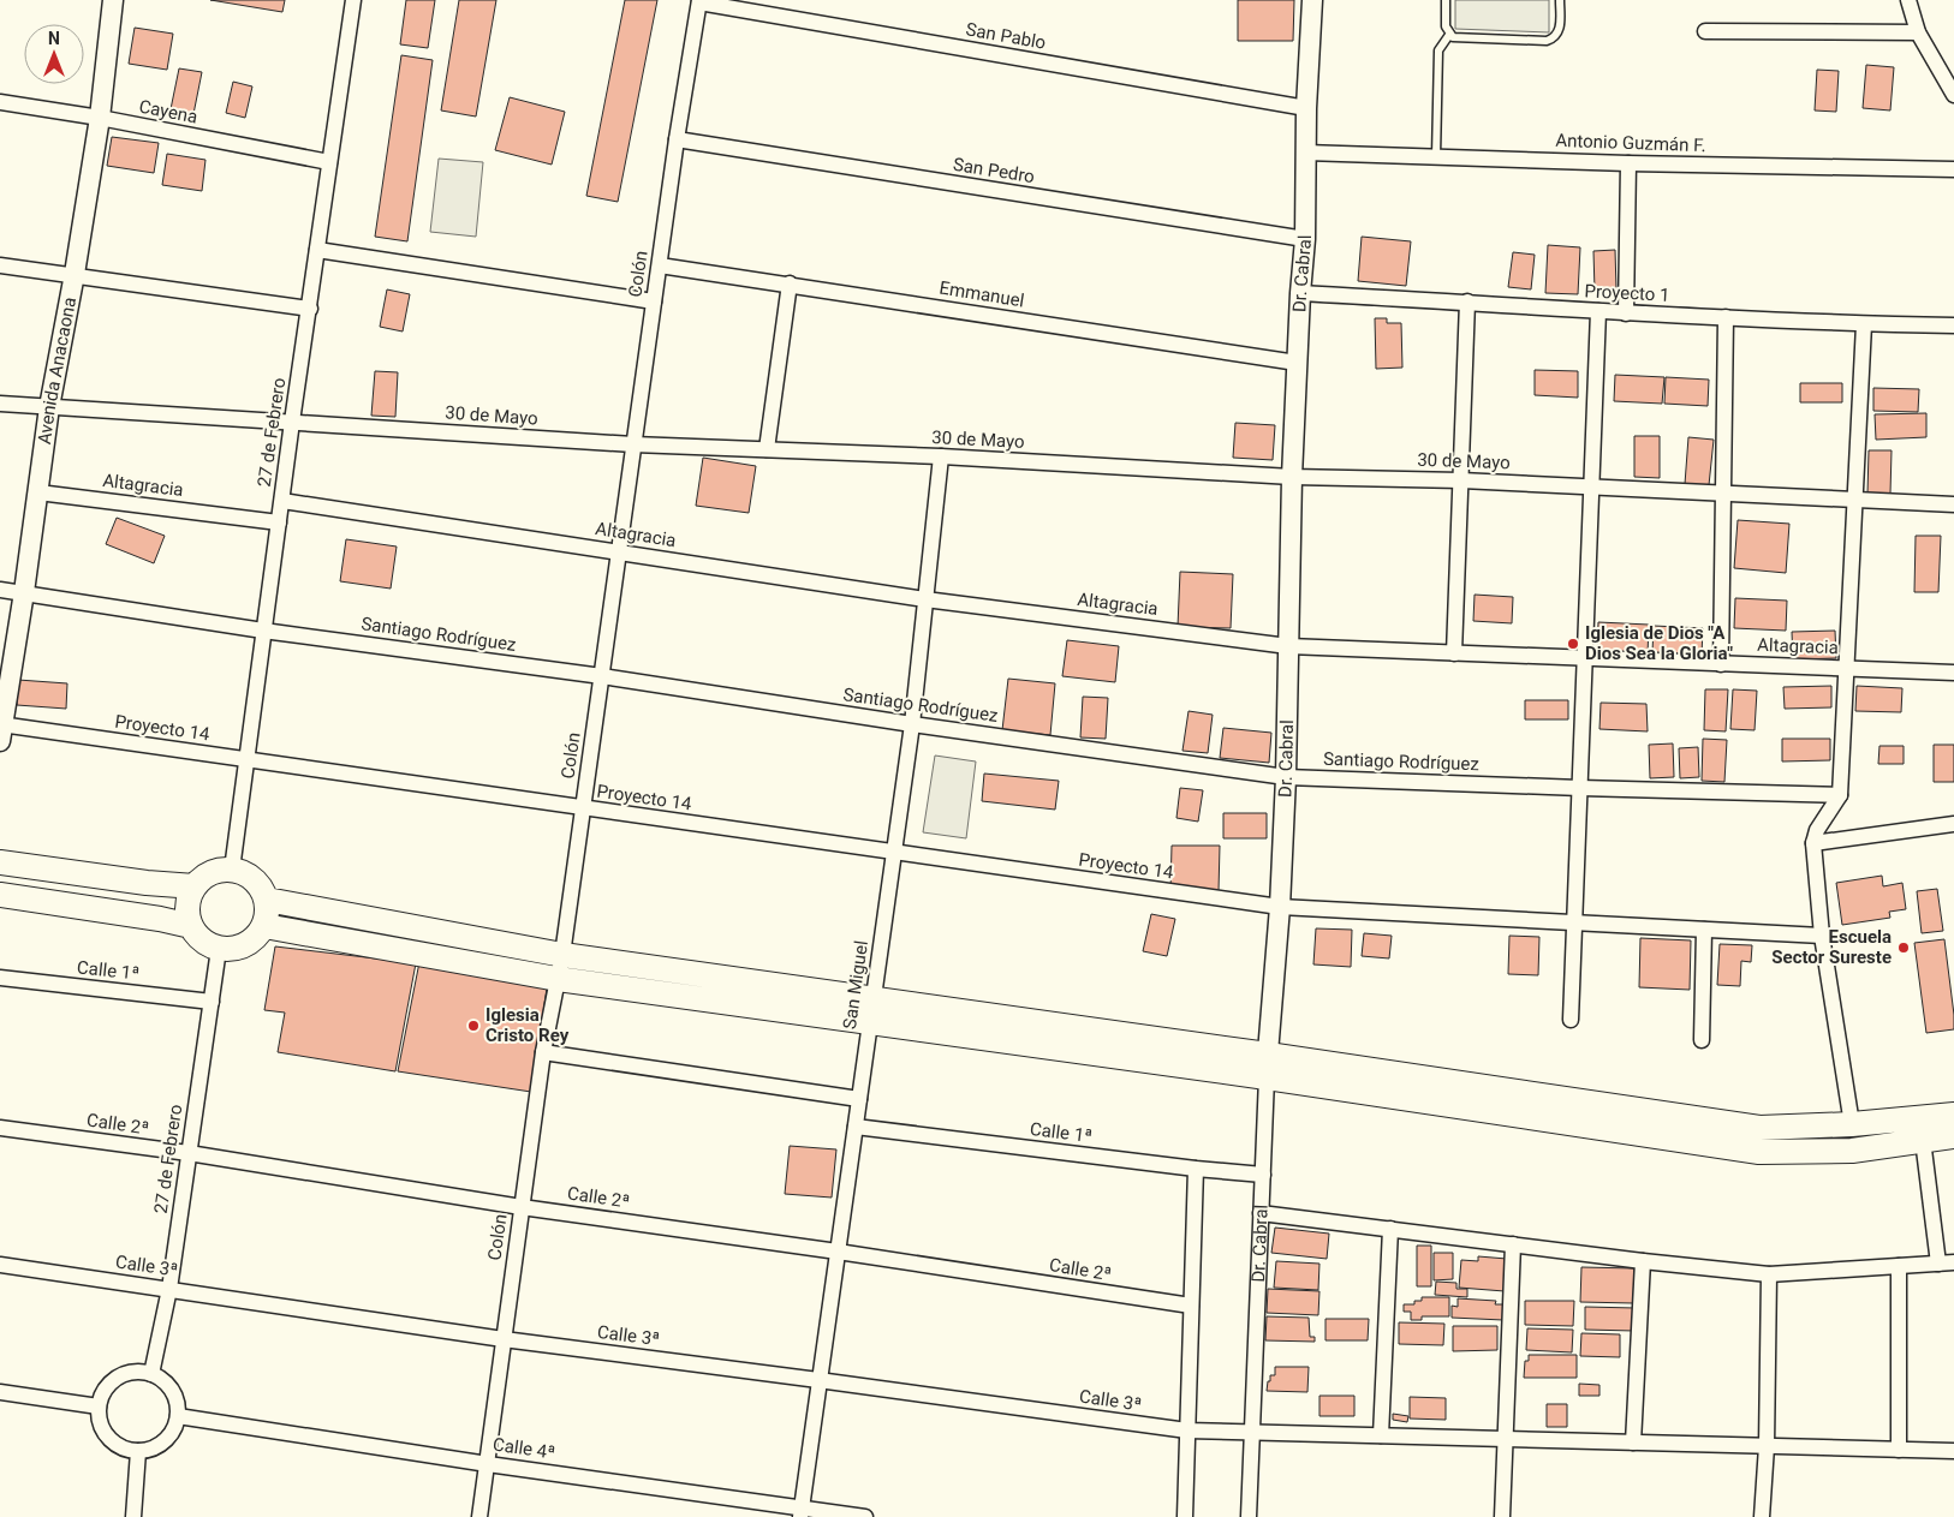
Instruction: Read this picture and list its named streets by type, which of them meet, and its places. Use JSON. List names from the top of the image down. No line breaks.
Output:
{"streets":{"street":["San Pablo","Cayena","Antonio Guzmán F.","San Pedro","Dr. Cabral","Colón","Proyecto 1","Emmanuel","Avenida Anacaona","30 de Mayo","27 de Febrero","Altagracia","Santiago Rodríguez","Proyecto 14","Calle 1ª","San Miguel","Calle 2ª","Calle 3ª","Calle 4ª"]},"crossings":[["San Pablo","Dr. Cabral"],["San Pablo","Colón"],["Cayena","Avenida Anacaona"],["Cayena","27 de Febrero"],["Antonio Guzmán F.","Dr. Cabral"],["San Pedro","Dr. Cabral"],["San Pedro","Colón"],["Dr. Cabral","Proyecto 1"],["Dr. Cabral","Emmanuel"],["Dr. Cabral","30 de Mayo"],["Dr. Cabral","Altagracia"],["Dr. Cabral","Santiago Rodríguez"],["Dr. Cabral","Proyecto 14"],["Dr. Cabral","Calle 1ª"],["Dr. Cabral","Calle 3ª"],["Colón","Emmanuel"],["Colón","30 de Mayo"],["Colón","Altagracia"],["Colón","Santiago Rodríguez"],["Colón","Proyecto 14"],["Colón","Calle 2ª"],["Colón","Calle 3ª"],["Colón","Calle 4ª"],["Avenida Anacaona","30 de Mayo"],["Avenida Anacaona","Altagracia"],["Avenida Anacaona","Santiago Rodríguez"],["Avenida Anacaona","Proyecto 14"],["30 de Mayo","27 de Febrero"],["30 de Mayo","San Miguel"],["27 de Febrero","Altagracia"],["27 de Febrero","Santiago Rodríguez"],["27 de Febrero","Proyecto 14"],["27 de Febrero","Calle 1ª"],["27 de Febrero","Calle 2ª"],["27 de Febrero","Calle 3ª"],["27 de Febrero","Calle 4ª"],["Altagracia","San Miguel"],["Santiago Rodríguez","San Miguel"],["Proyecto 14","San Miguel"],["Calle 1ª","San Miguel"],["San Miguel","Calle 2ª"],["San Miguel","Calle 3ª"],["San Miguel","Calle 4ª"]],"places":["Iglesia de Dios \"A Dios Sea la Gloria\"","Escuela Sector Sureste","Iglesia Cristo Rey"],"north":"top"}
